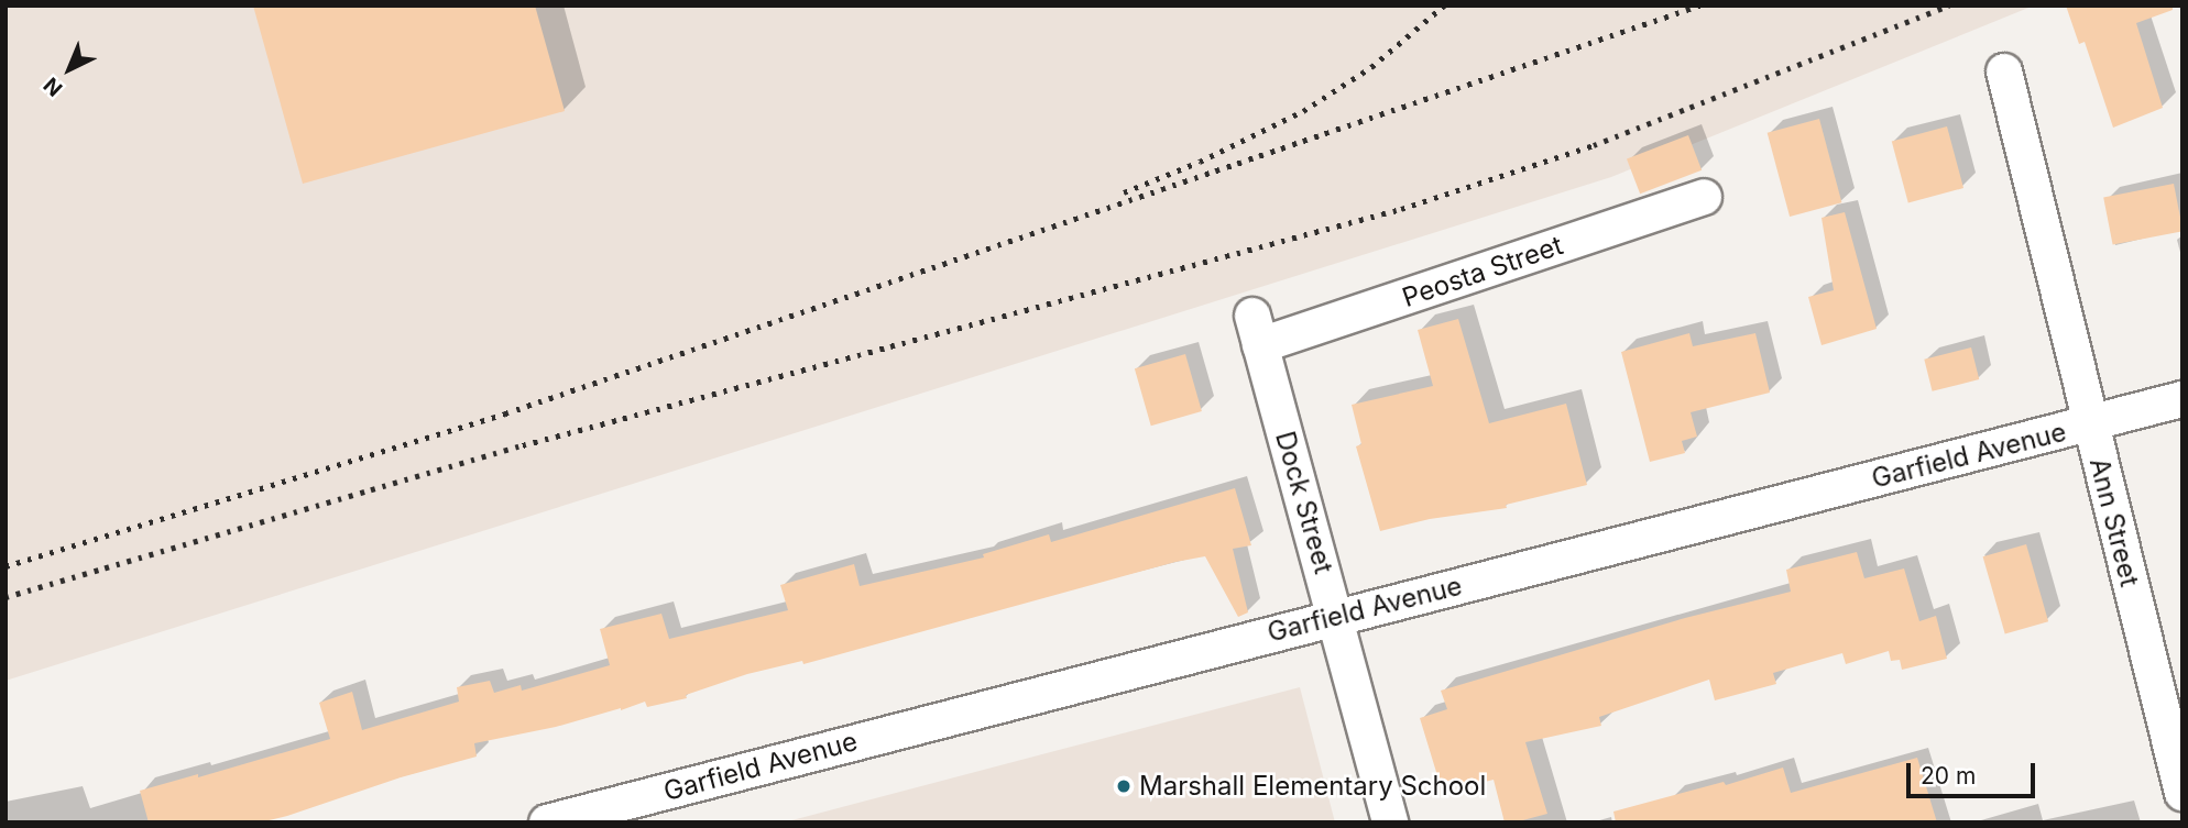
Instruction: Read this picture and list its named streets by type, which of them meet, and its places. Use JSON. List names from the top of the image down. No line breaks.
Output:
{"streets":{"street":["Peosta Street","Garfield Avenue","Dock Street","Ann Street"]},"crossings":[["Peosta Street","Dock Street"],["Garfield Avenue","Dock Street"],["Garfield Avenue","Ann Street"]],"places":["Marshall Elementary School"],"scale_bar":"20 m","north":"bottom left"}
